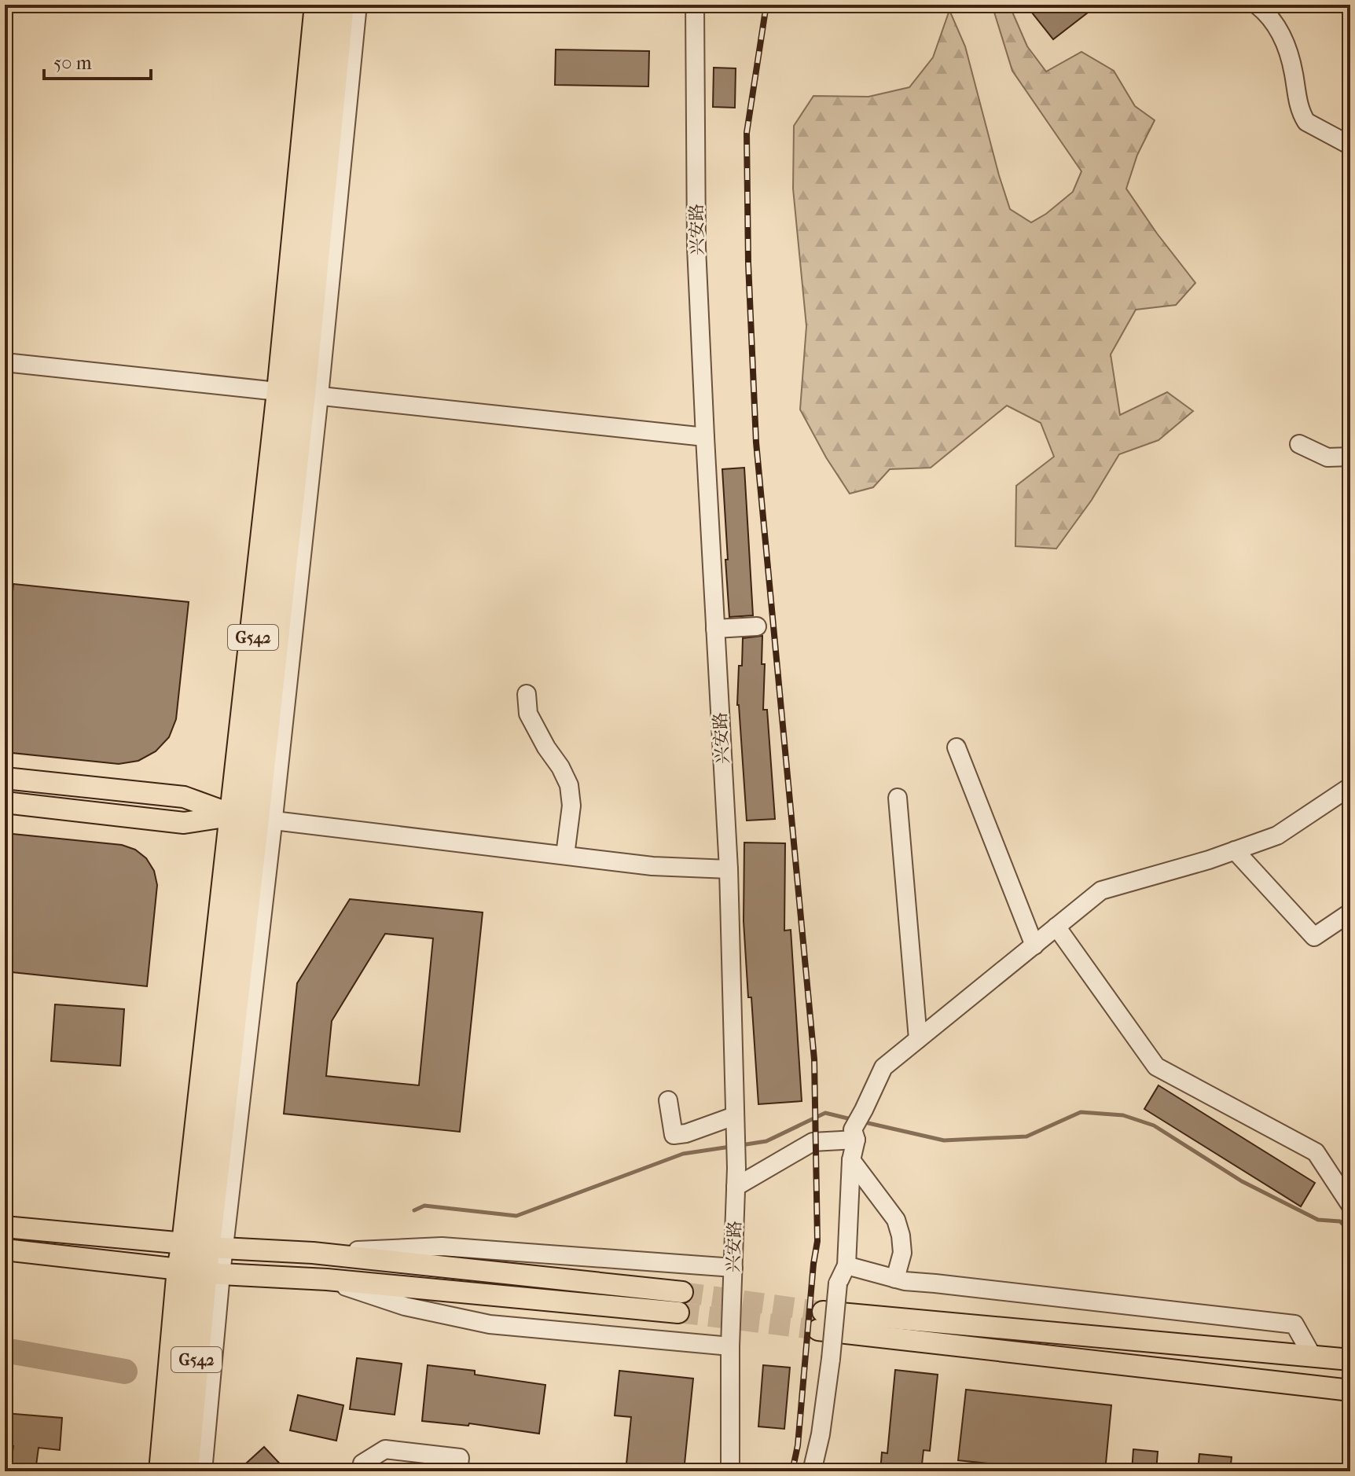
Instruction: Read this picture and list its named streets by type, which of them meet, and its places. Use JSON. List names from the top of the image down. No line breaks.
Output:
{"streets":{"highway":["G542"],"street":["兴安路"]},"scale_bar":"50 m"}
